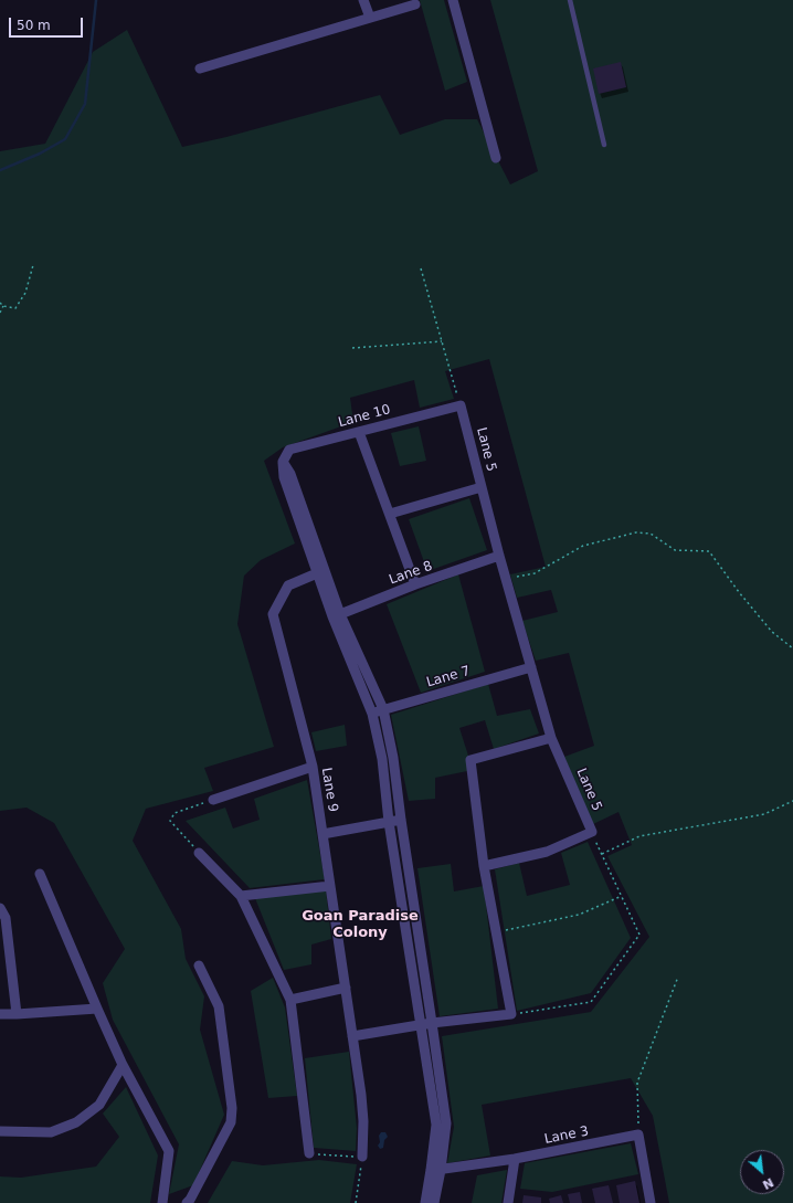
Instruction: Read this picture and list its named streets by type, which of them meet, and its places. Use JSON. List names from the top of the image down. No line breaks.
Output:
{"streets":{"street":["Lane 10","Lane 5","Lane 8","Lane 7","Lane 9","Lane 3"]},"crossings":[["Lane 10","Lane 5"],["Lane 5","Lane 8"],["Lane 5","Lane 7"]],"districts":["Goan Paradise Colony"],"scale_bar":"50 m","north":"bottom right"}
